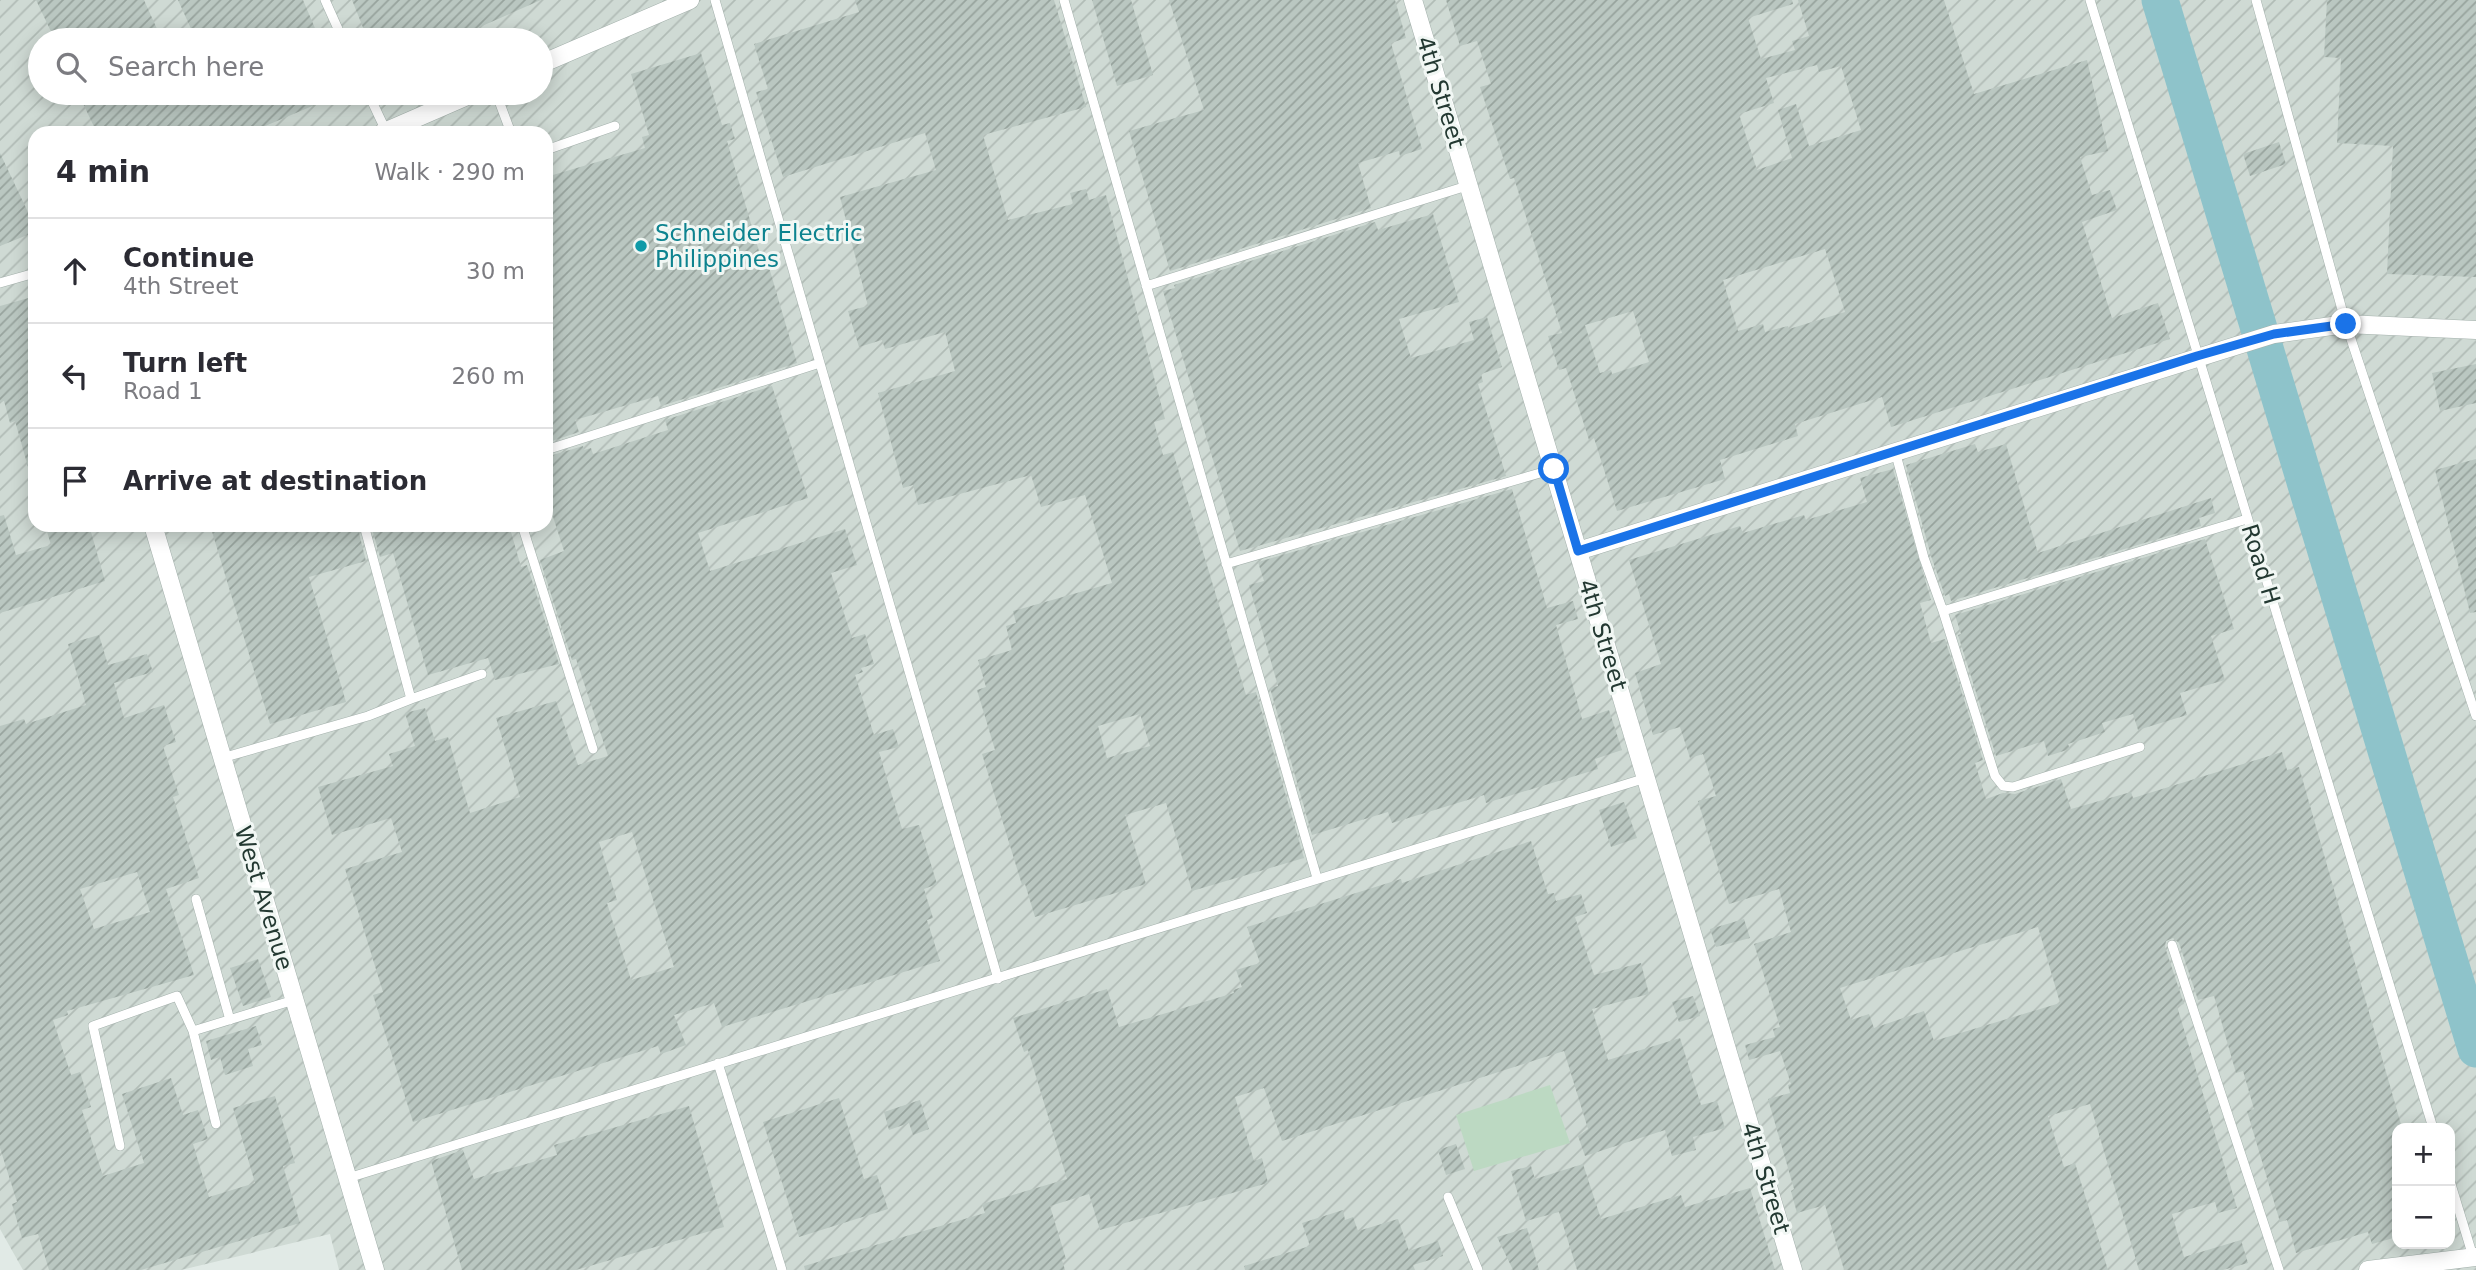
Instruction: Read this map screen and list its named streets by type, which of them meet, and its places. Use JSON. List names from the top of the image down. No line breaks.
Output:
{"streets":{"street":["4th Street","West Avenue"],"lane":["Road H"]},"places":["Schneider Electric Philippines"],"page":{"search":"Search here","heading":["4 min","Walk · 290 m"],"list":[["Continue","4th Street","30 m"],["Turn left","Road 1","260 m"],"Arrive at destination"],"map_buttons":["+","−"]}}
